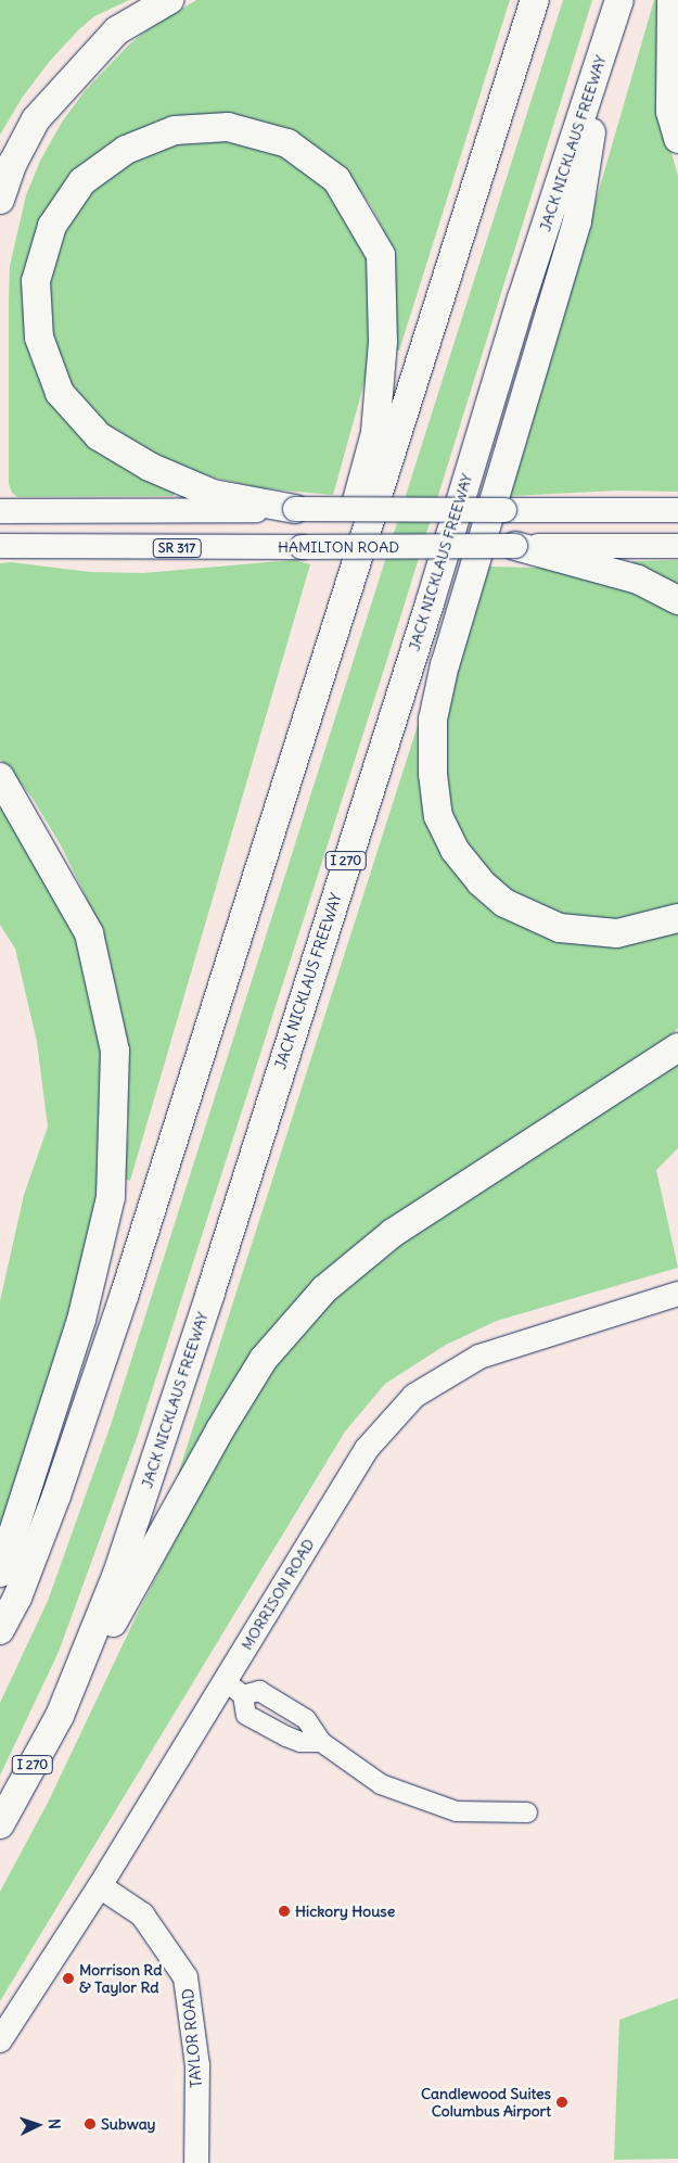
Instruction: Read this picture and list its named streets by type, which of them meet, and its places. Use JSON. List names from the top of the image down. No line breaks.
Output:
{"streets":{"highway":["JACK NICKLAUS FREEWAY","I 270"],"main road":["HAMILTON ROAD","SR 317","MORRISON ROAD","TAYLOR ROAD"]},"crossings":[["MORRISON ROAD","TAYLOR ROAD"]],"places":["Hickory House","Morrison Rd & Taylor Rd","Candlewood Suites Columbus Airport","Subway"],"north":"right"}
